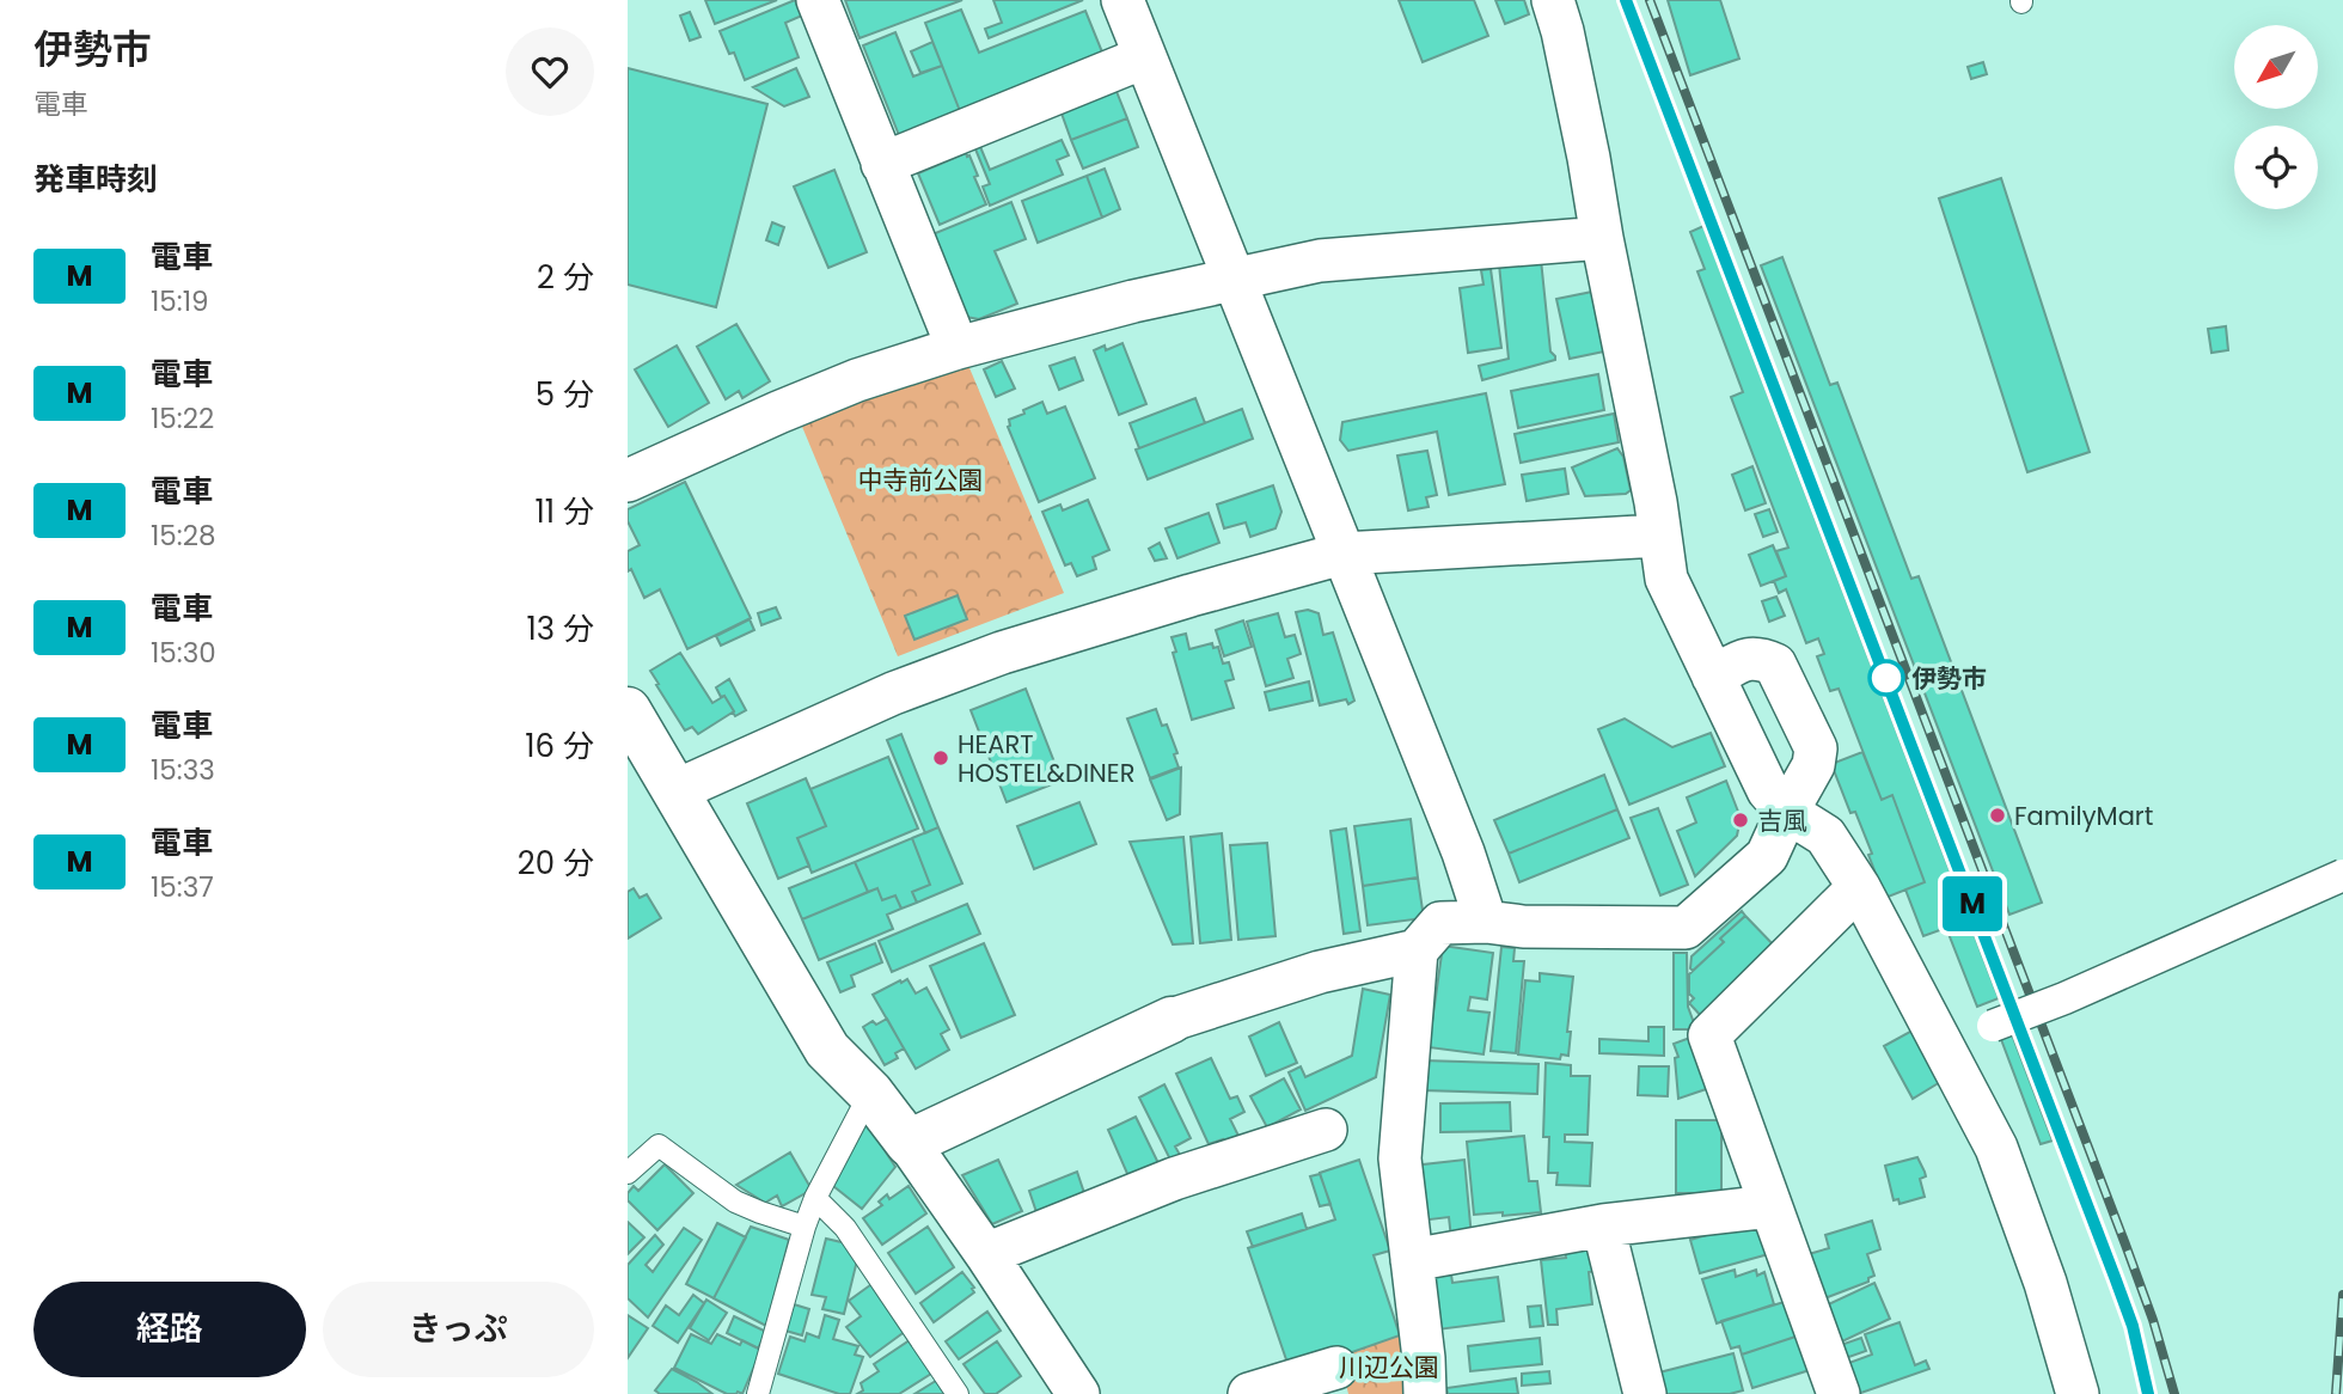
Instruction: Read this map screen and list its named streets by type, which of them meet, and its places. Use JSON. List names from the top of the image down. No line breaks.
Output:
{"parks":["中寺前公園","川辺公園"],"places":["伊勢市","HEART HOSTEL&DINER","FamilyMart","吉風"],"north":"bottom left","page":{"heading":[["伊勢市","電車"],"発車時刻"],"on_map":"M","list":[{"mark":"M","name":"電車","note":"15:19","value":"2 分"},{"mark":"M","name":"電車","note":"15:22","value":"5 分"},{"mark":"M","name":"電車","note":"15:28","value":"11 分"},{"mark":"M","name":"電車","note":"15:30","value":"13 分"},{"mark":"M","name":"電車","note":"15:33","value":"16 分"},{"mark":"M","name":"電車","note":"15:37","value":"20 分"}],"buttons":["経路","きっぷ"]}}
